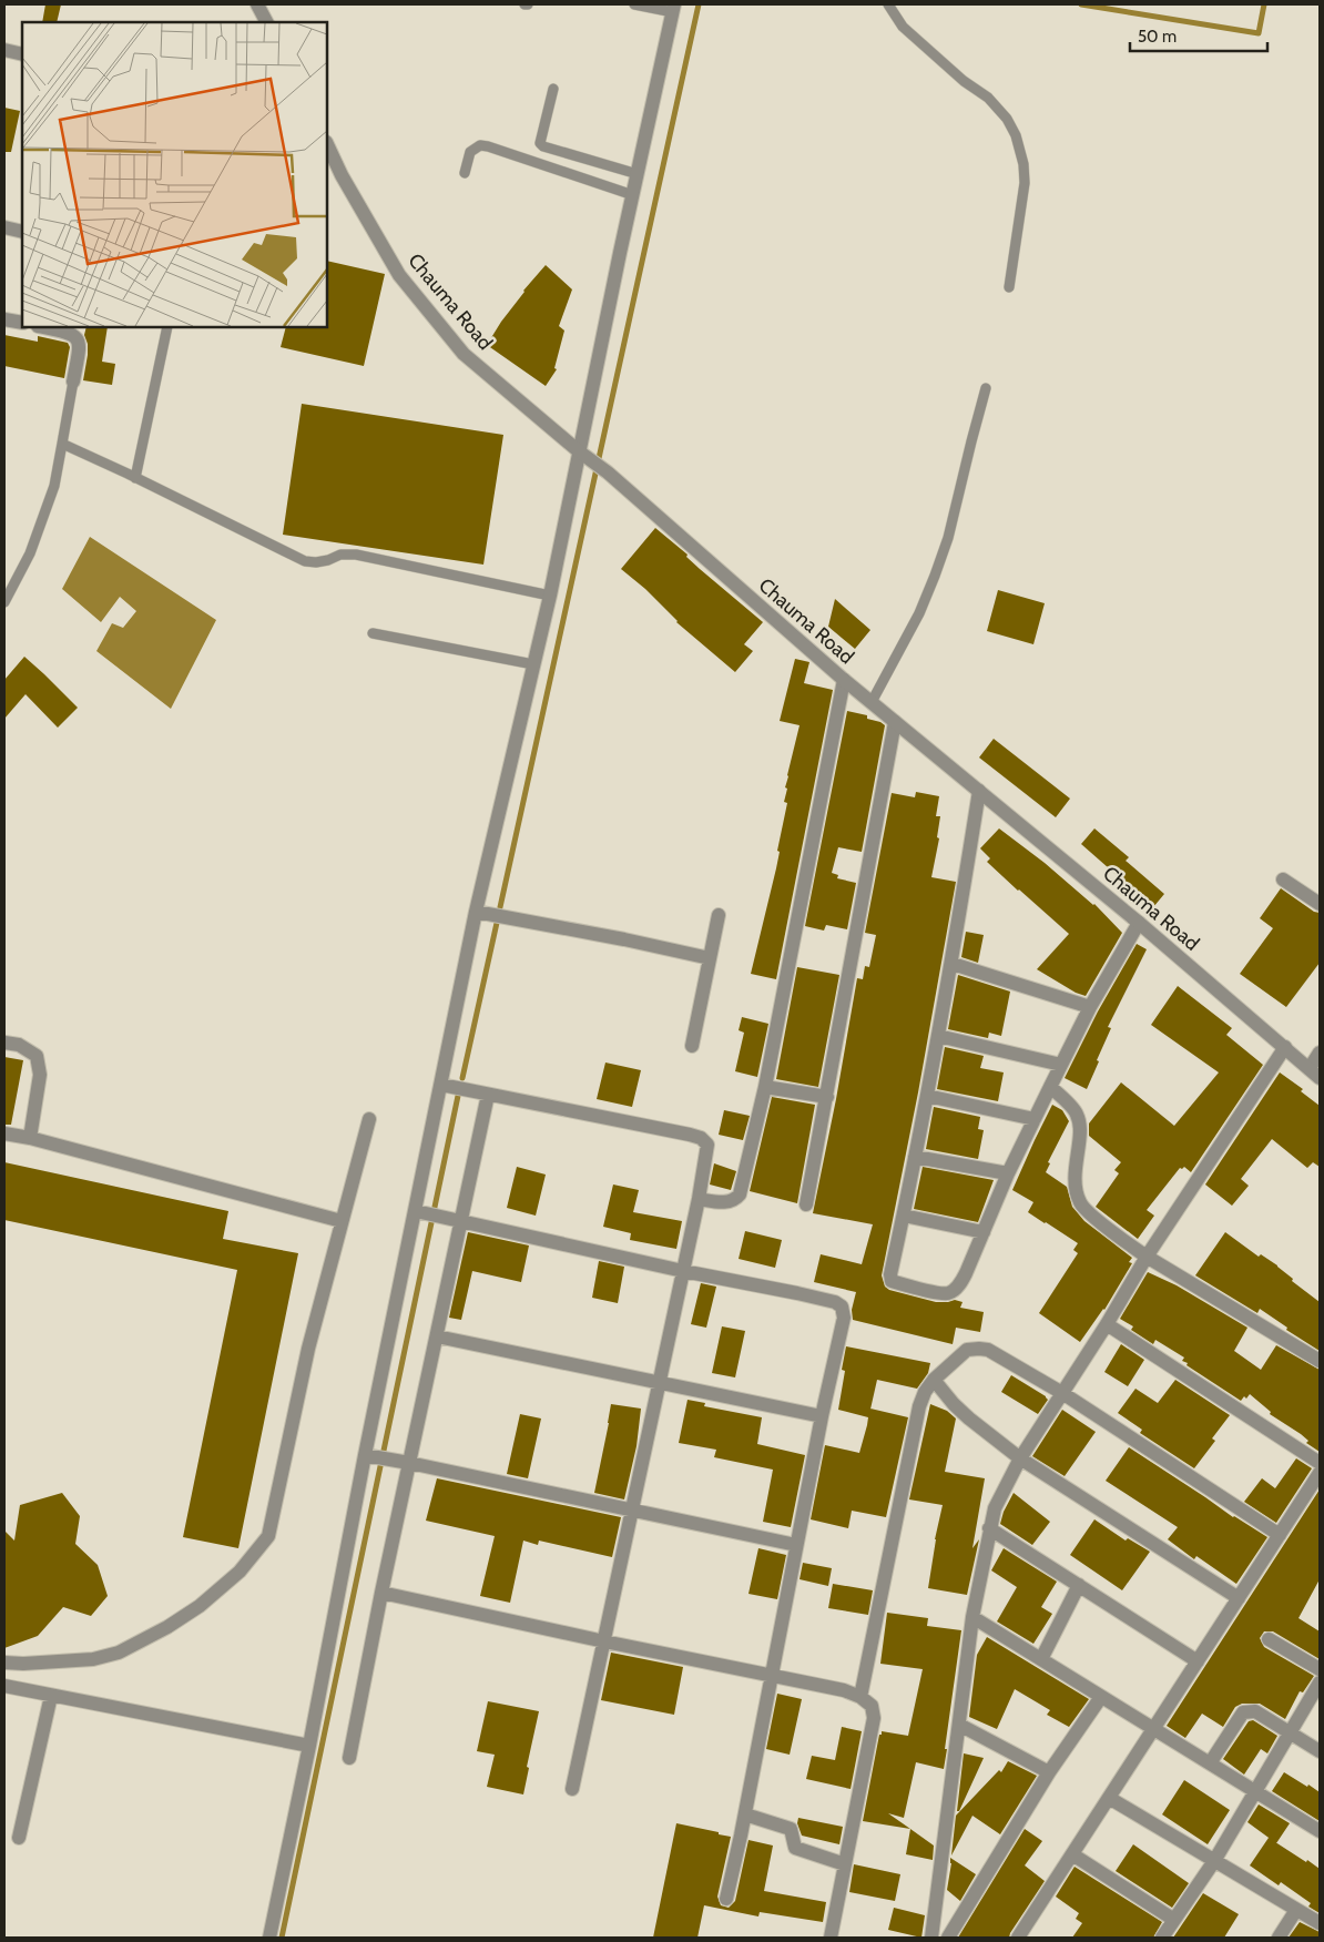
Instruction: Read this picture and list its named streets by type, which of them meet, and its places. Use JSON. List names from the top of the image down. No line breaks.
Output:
{"streets":{"street":["Chauma Road"]},"scale_bar":"50 m"}
